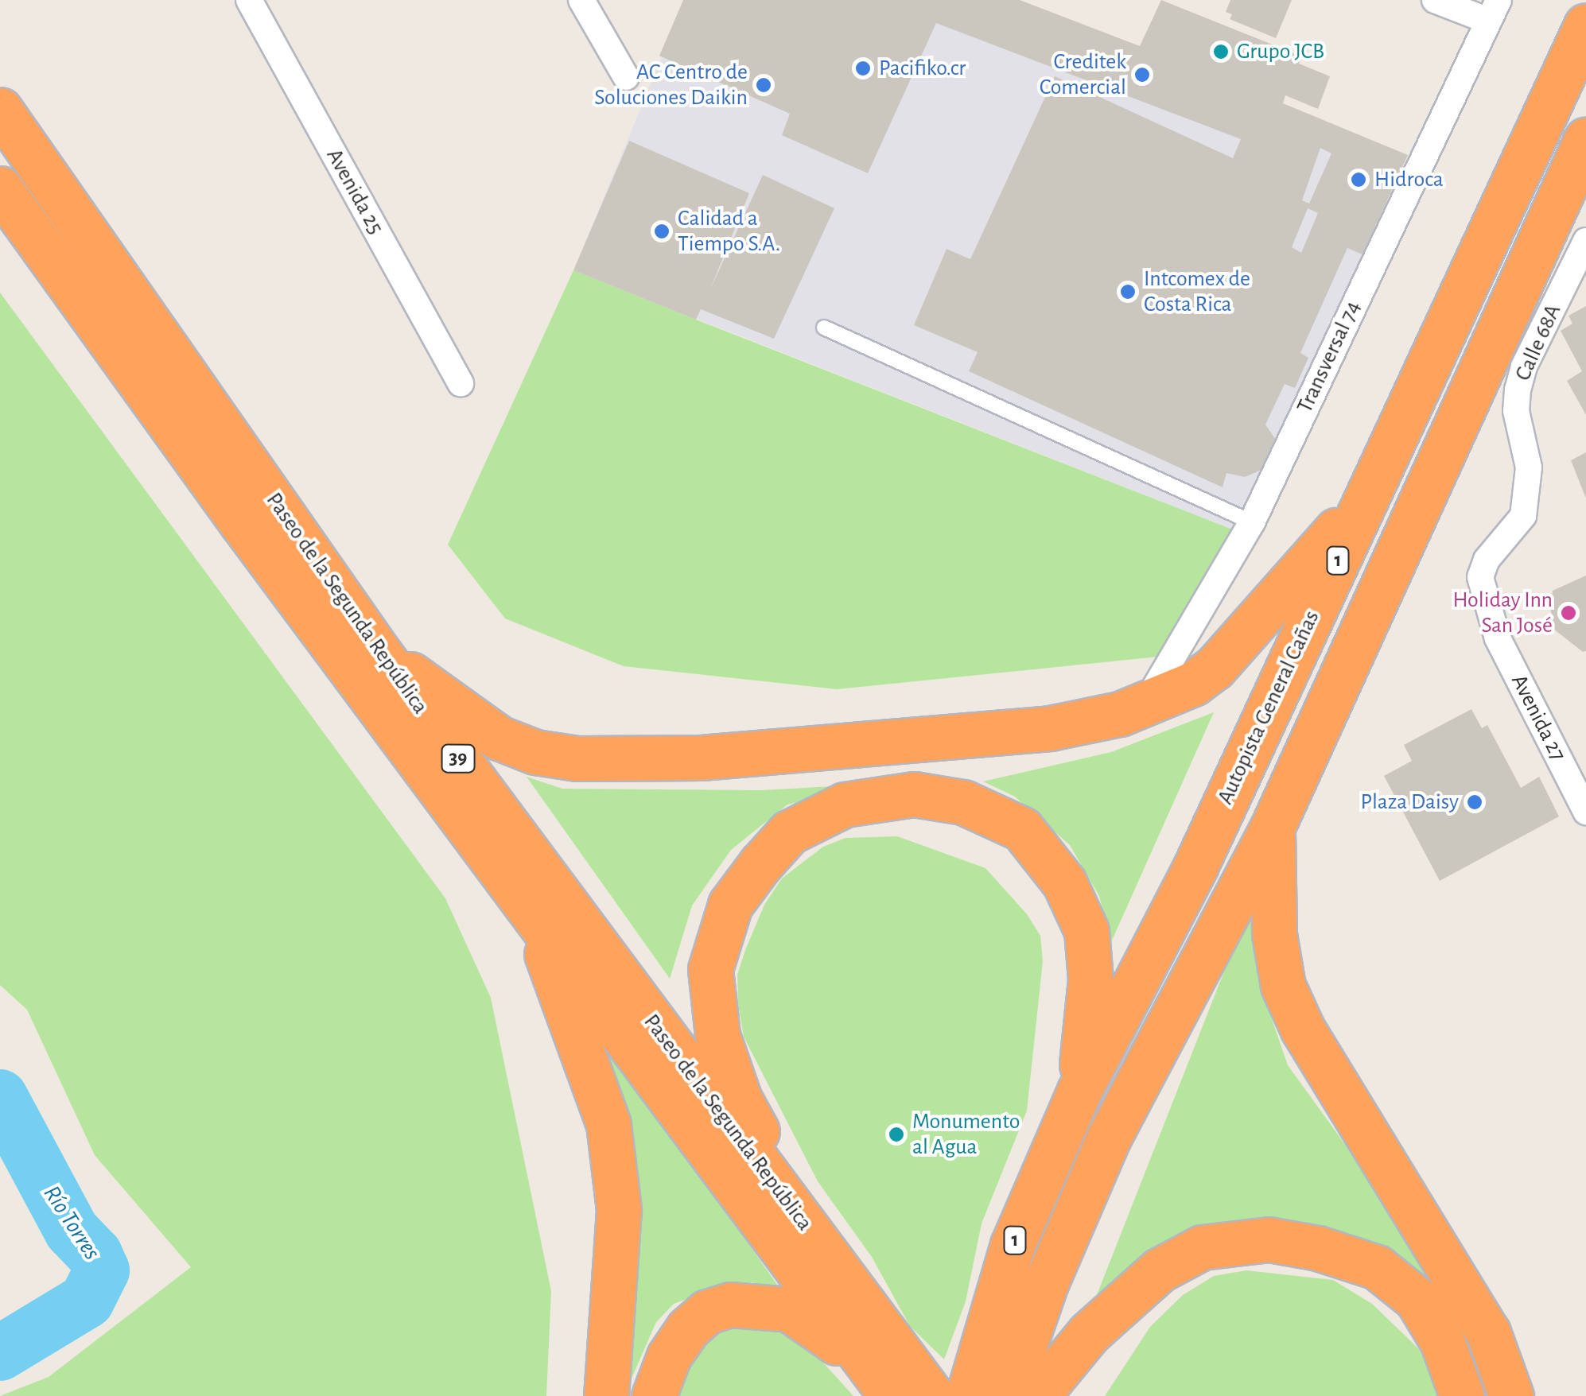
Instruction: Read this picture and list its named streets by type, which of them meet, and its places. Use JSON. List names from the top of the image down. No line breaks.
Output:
{"streets":{"highway":["1","Paseo de la Segunda República","Autopista General Cañas","39"],"street":["Avenida 25","Calle 68A","Transversal 74","Avenida 27"]},"crossings":[["Calle 68A","Avenida 27"]],"water":["Río Torres"],"places":["Grupo JCB","Pacifiko.cr","Creditek Comercial","AC Centro de Soluciones Daikin","Hidroca","Calidad a Tiempo S.A.","Intcomex de Costa Rica","Holiday Inn San José","Plaza Daisy","Monumento al Agua"]}
